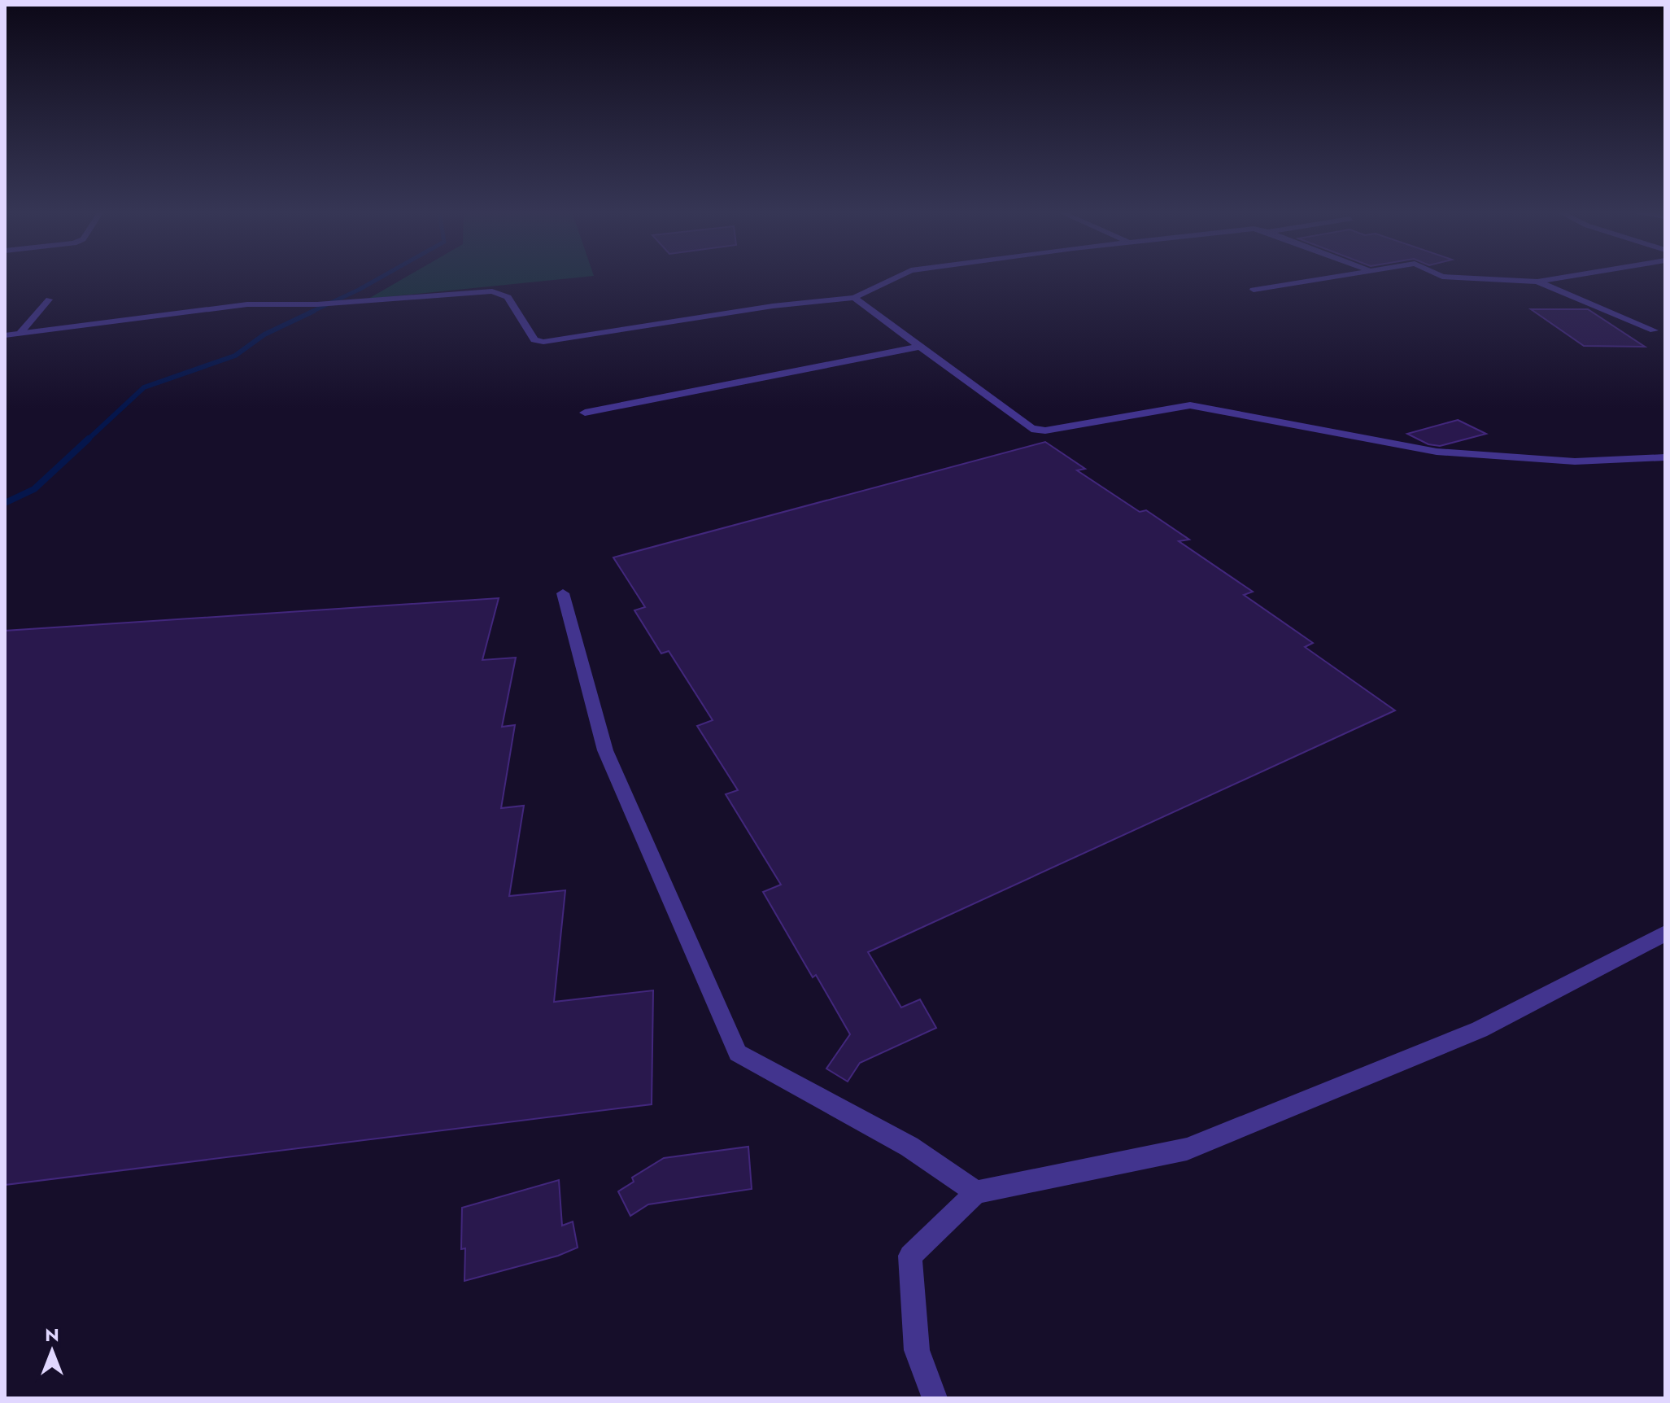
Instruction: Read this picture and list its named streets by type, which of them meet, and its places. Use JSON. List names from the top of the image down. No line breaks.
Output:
{"north":"top"}
